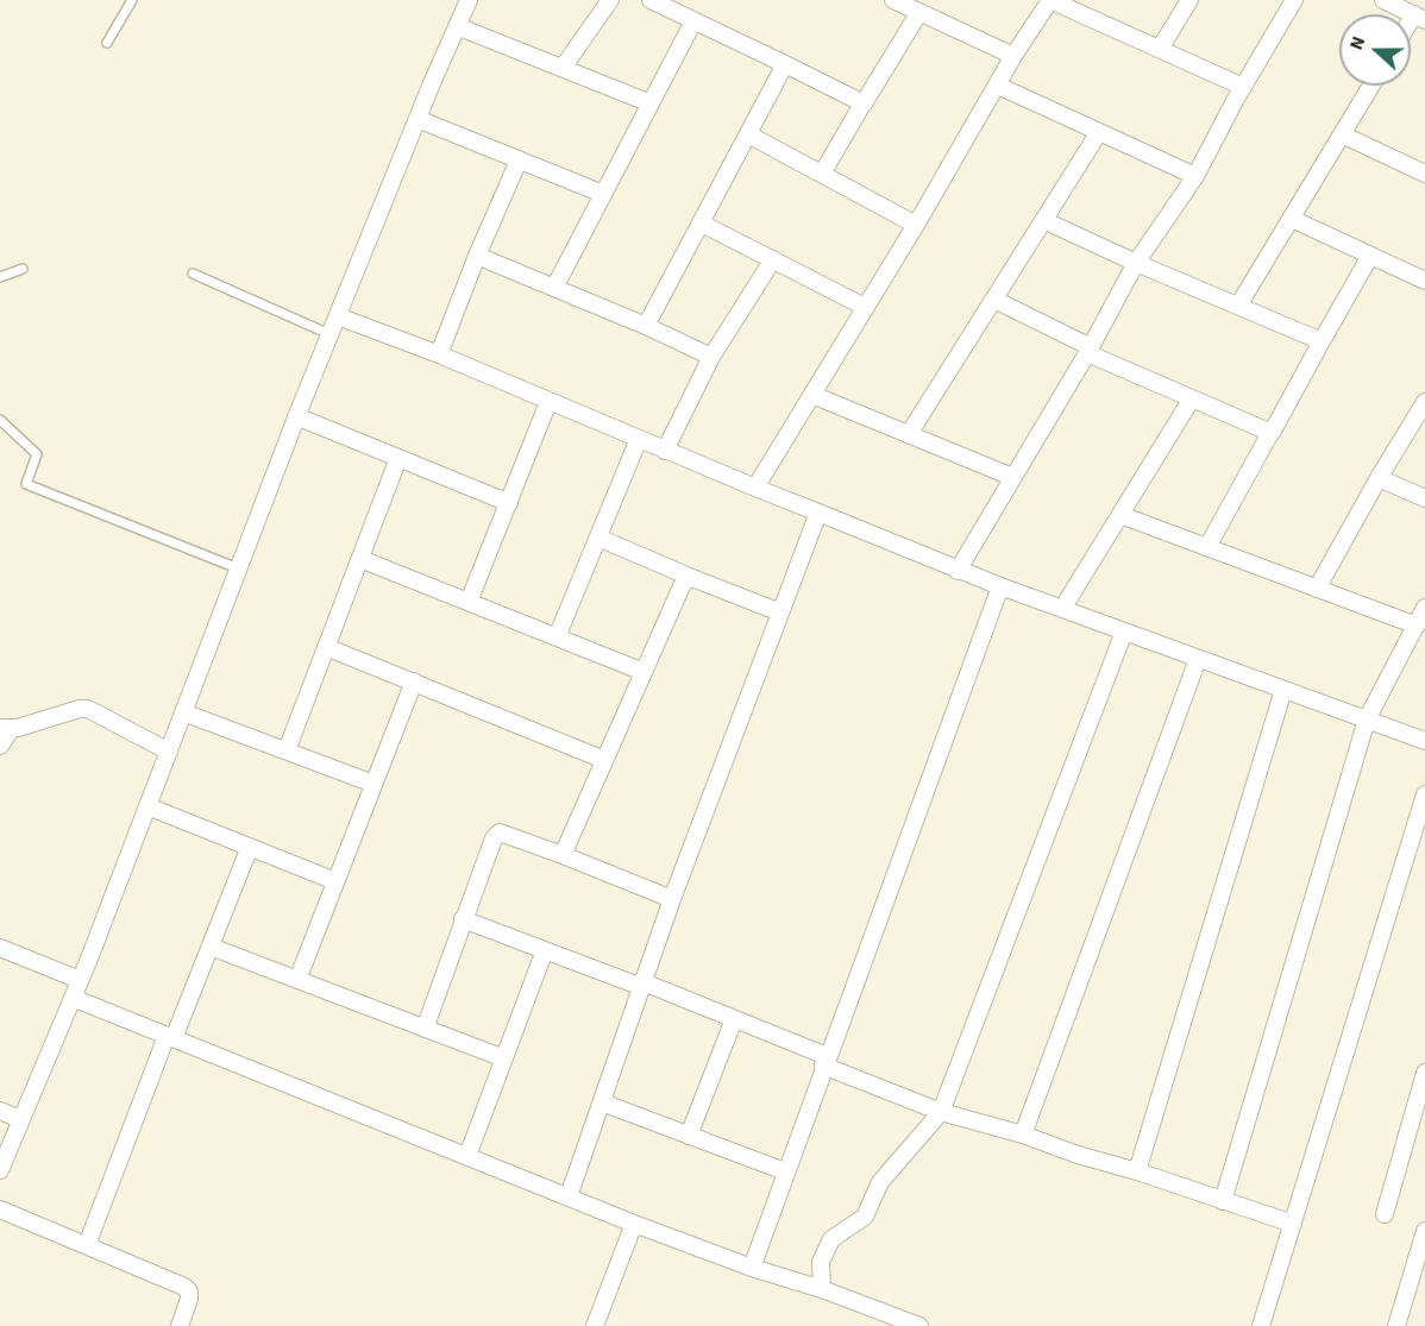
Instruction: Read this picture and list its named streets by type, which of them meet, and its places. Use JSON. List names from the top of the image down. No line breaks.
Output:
{"north":"left"}
